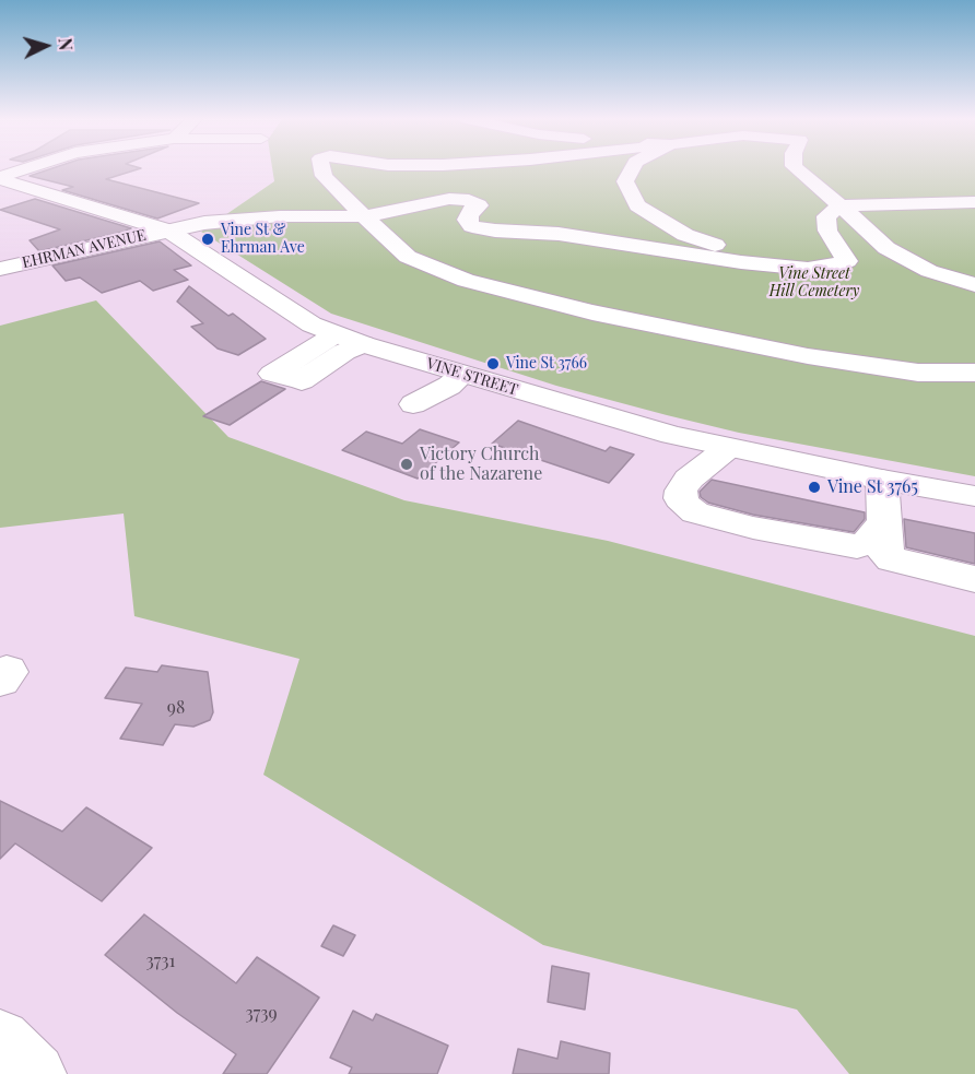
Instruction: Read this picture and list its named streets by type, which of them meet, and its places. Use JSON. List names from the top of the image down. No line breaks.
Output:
{"streets":{"main road":["EHRMAN AVENUE","VINE STREET"]},"crossings":[["EHRMAN AVENUE","VINE STREET"]],"parks":["Vine Street Hill Cemetery"],"places":["Vine St & Ehrman Ave","Vine St 3766","Victory Church of the Nazarene","Vine St 3765"],"house_numbers":["98","3731","3739"],"north":"right"}
